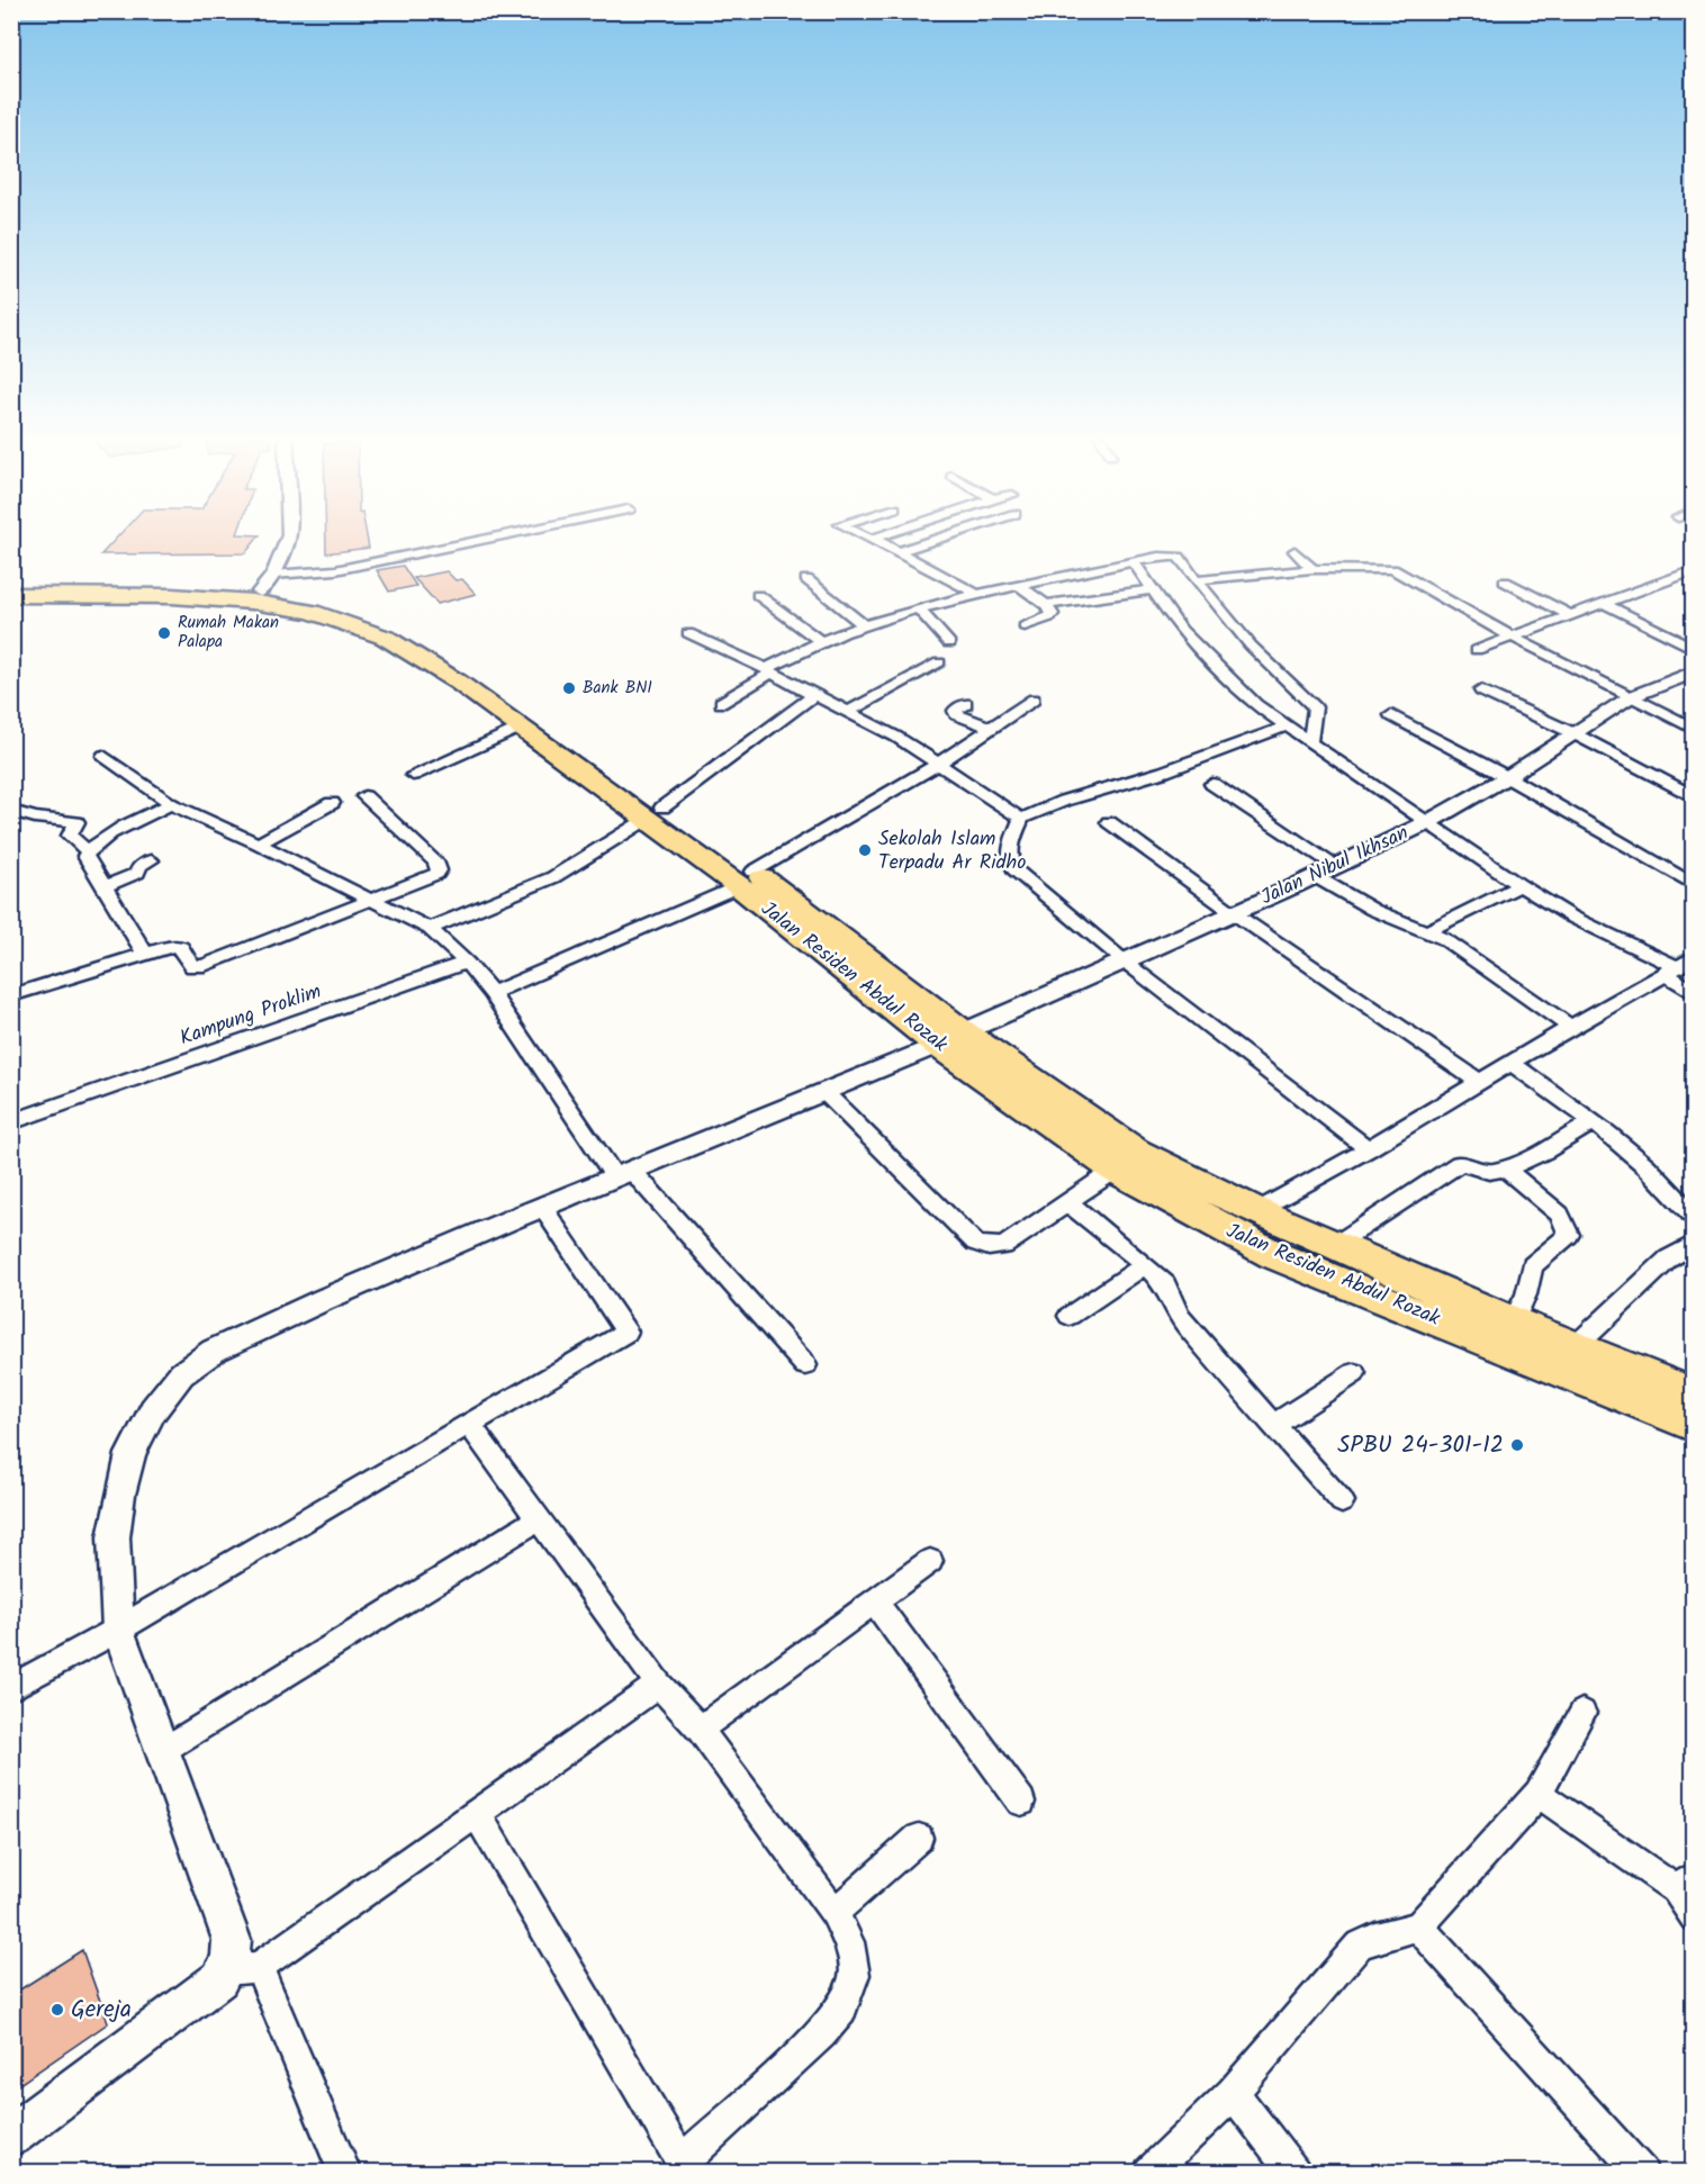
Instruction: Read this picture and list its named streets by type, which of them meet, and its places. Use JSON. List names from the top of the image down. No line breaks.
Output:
{"streets":{"highway":["Jalan Residen Abdul Rozak"],"street":["Jalan Nibul Ikhsan","Kampung Proklim"]},"crossings":[["Jalan Nibul Ikhsan","Jalan Residen Abdul Rozak"]],"places":["Rumah Makan Palapa","Bank BNI","Sekolah Islam Terpadu Ar Ridho","SPBU 24-301-12","Gereja"]}
